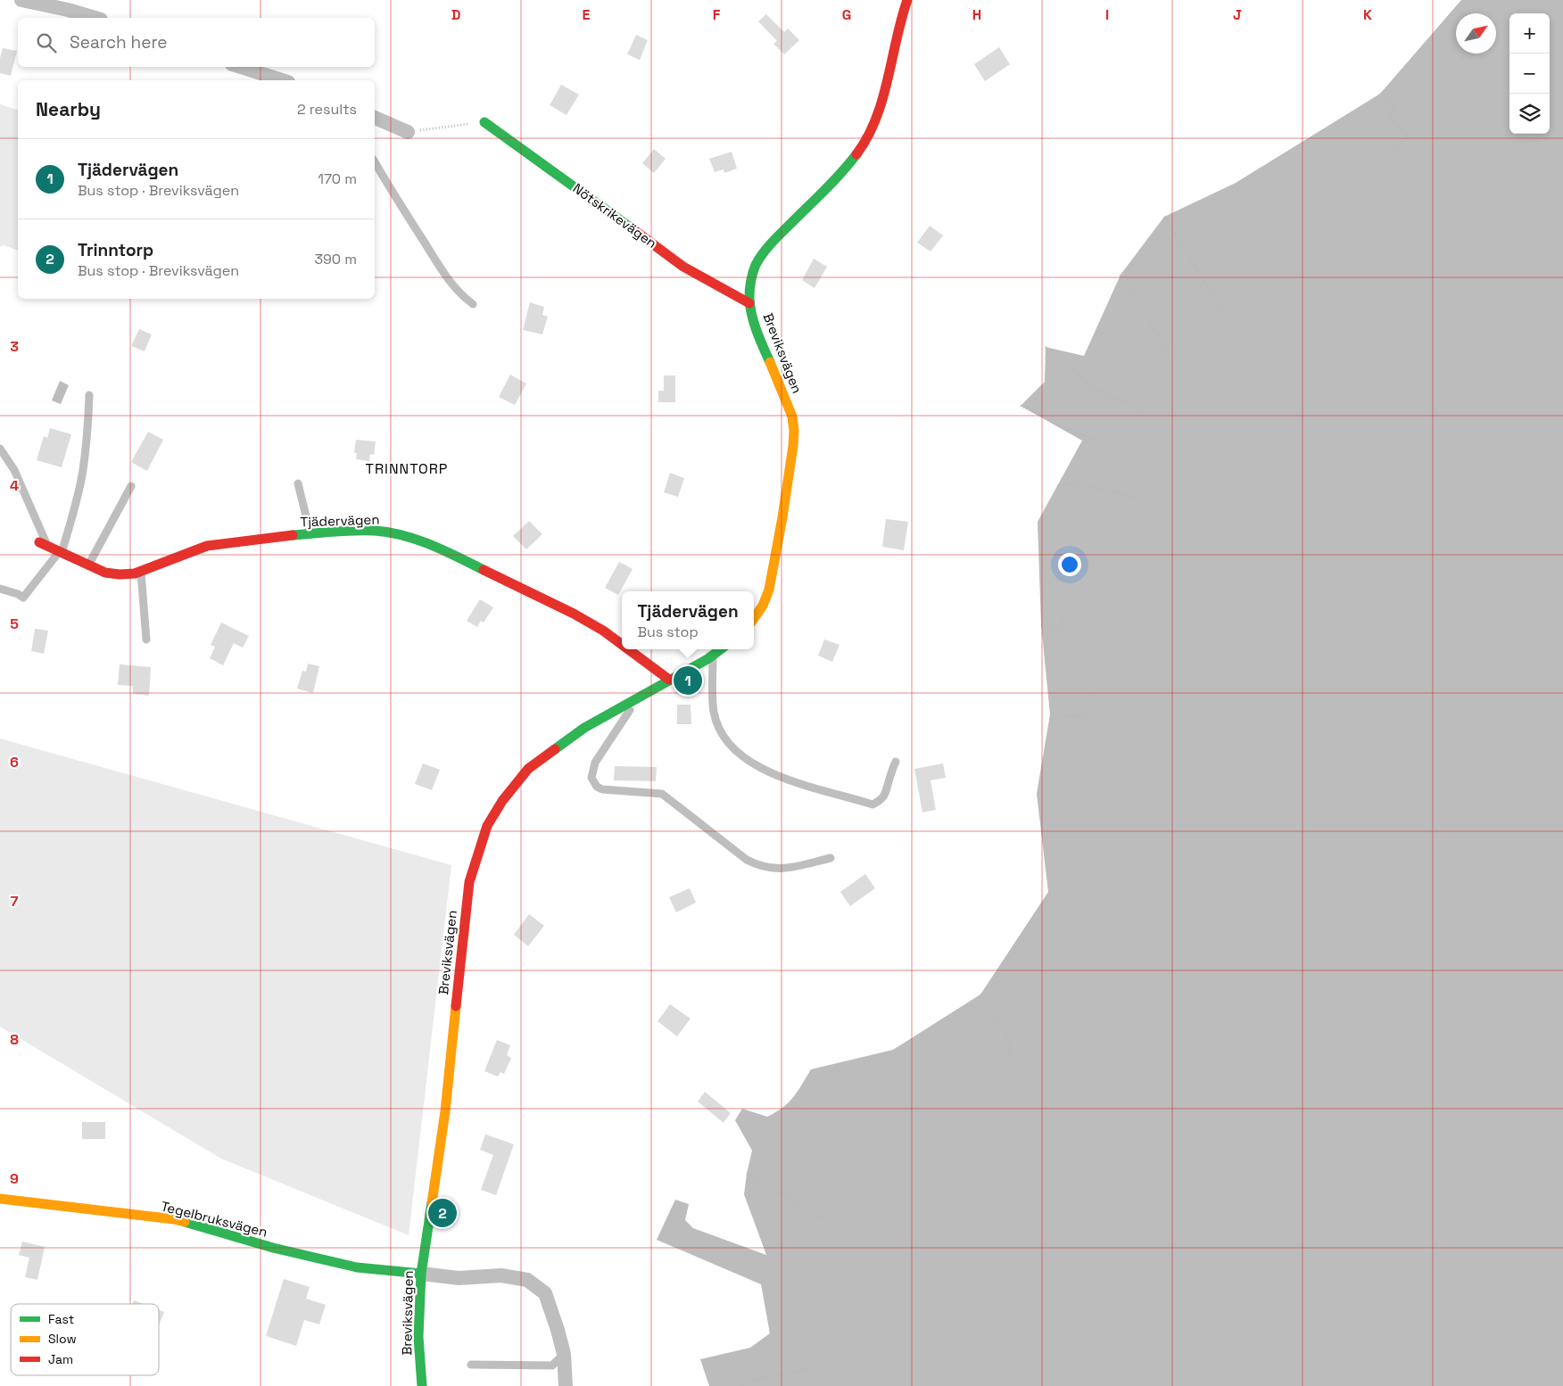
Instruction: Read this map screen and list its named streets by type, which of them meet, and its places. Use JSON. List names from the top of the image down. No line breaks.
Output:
{"streets":{"main road":["Nötskrikevägen","Breviksvägen","Tjädervägen","Tegelbruksvägen"]},"crossings":[["Nötskrikevägen","Breviksvägen"],["Breviksvägen","Tjädervägen"],["Breviksvägen","Tegelbruksvägen"]],"districts":["TRINNTORP"],"legend":["Fast","Slow","Jam"],"north":"top right","page":{"map_buttons":["+","−"],"search":"Search here","heading":["Nearby","2 results"],"list":[{"mark":"1","name":"Tjädervägen","note":"Bus stop · Breviksvägen","value":"170 m"},{"mark":"2","name":"Trinntorp","note":"Bus stop · Breviksvägen","value":"390 m"}],"popup":["Tjädervägen","Bus stop"],"pins":["1","2"]},"grid":{"columns":["D","E","F","G","H","I","J","K"],"rows":["3","4","5","6","7","8","9"]}}
